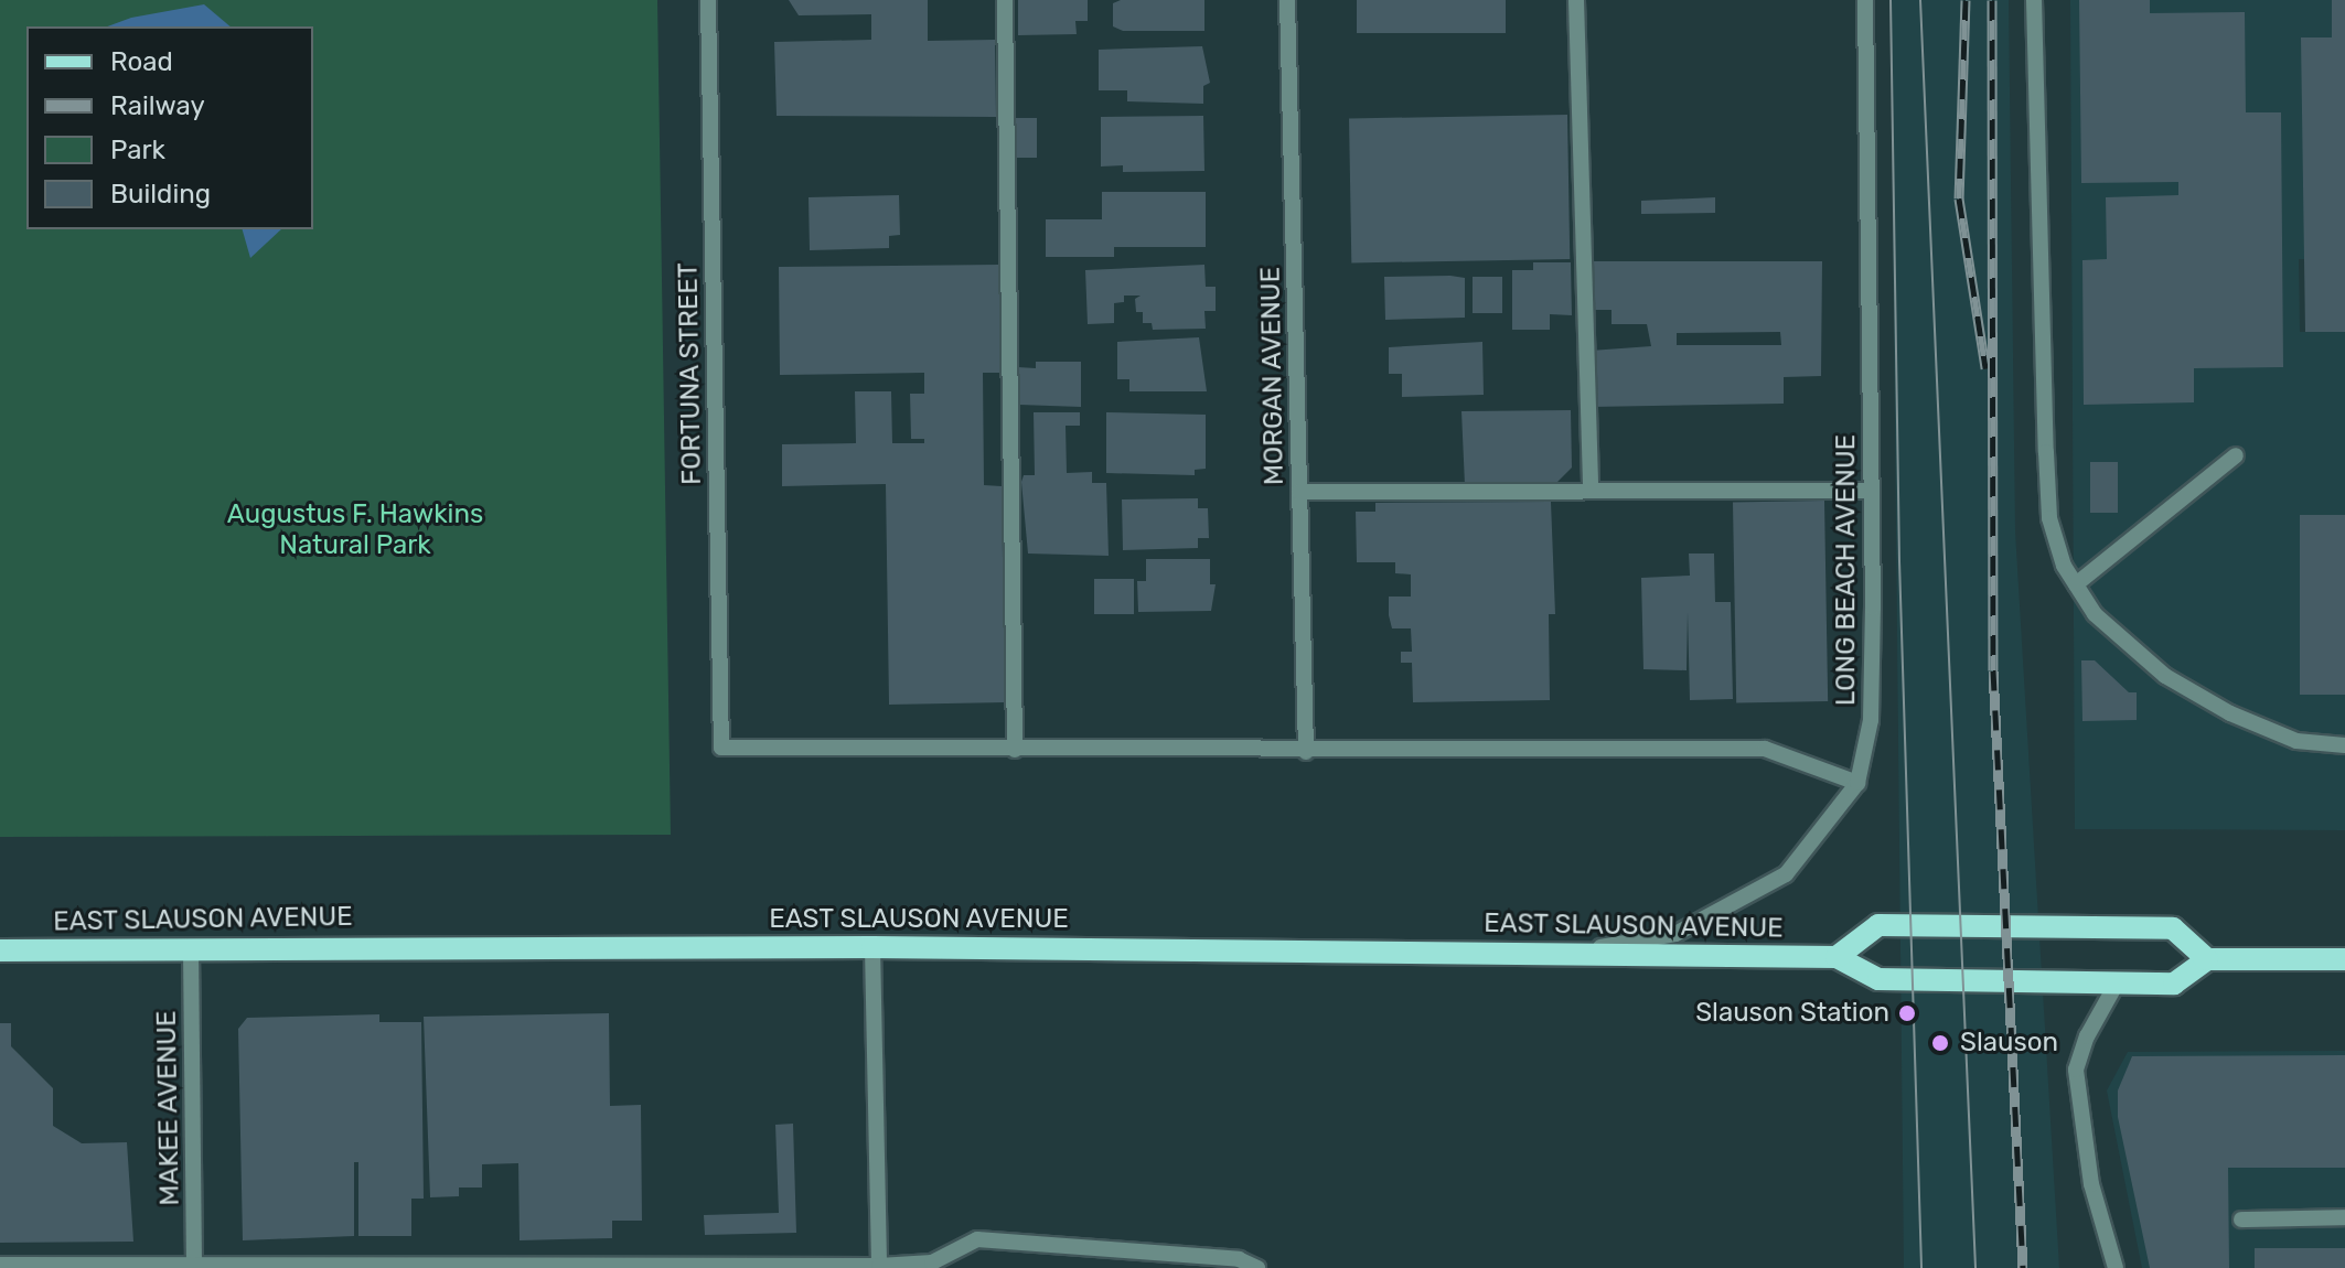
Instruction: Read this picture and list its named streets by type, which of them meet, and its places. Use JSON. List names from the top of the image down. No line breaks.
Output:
{"streets":{"main road":["EAST SLAUSON AVENUE"],"street":["FORTUNA STREET","MORGAN AVENUE","LONG BEACH AVENUE","MAKEE AVENUE"]},"crossings":[["LONG BEACH AVENUE","EAST SLAUSON AVENUE"],["EAST SLAUSON AVENUE","MAKEE AVENUE"]],"parks":["Augustus F. Hawkins Natural Park"],"places":["Slauson Station","Slauson"],"legend":["Road","Railway","Park","Building"]}
